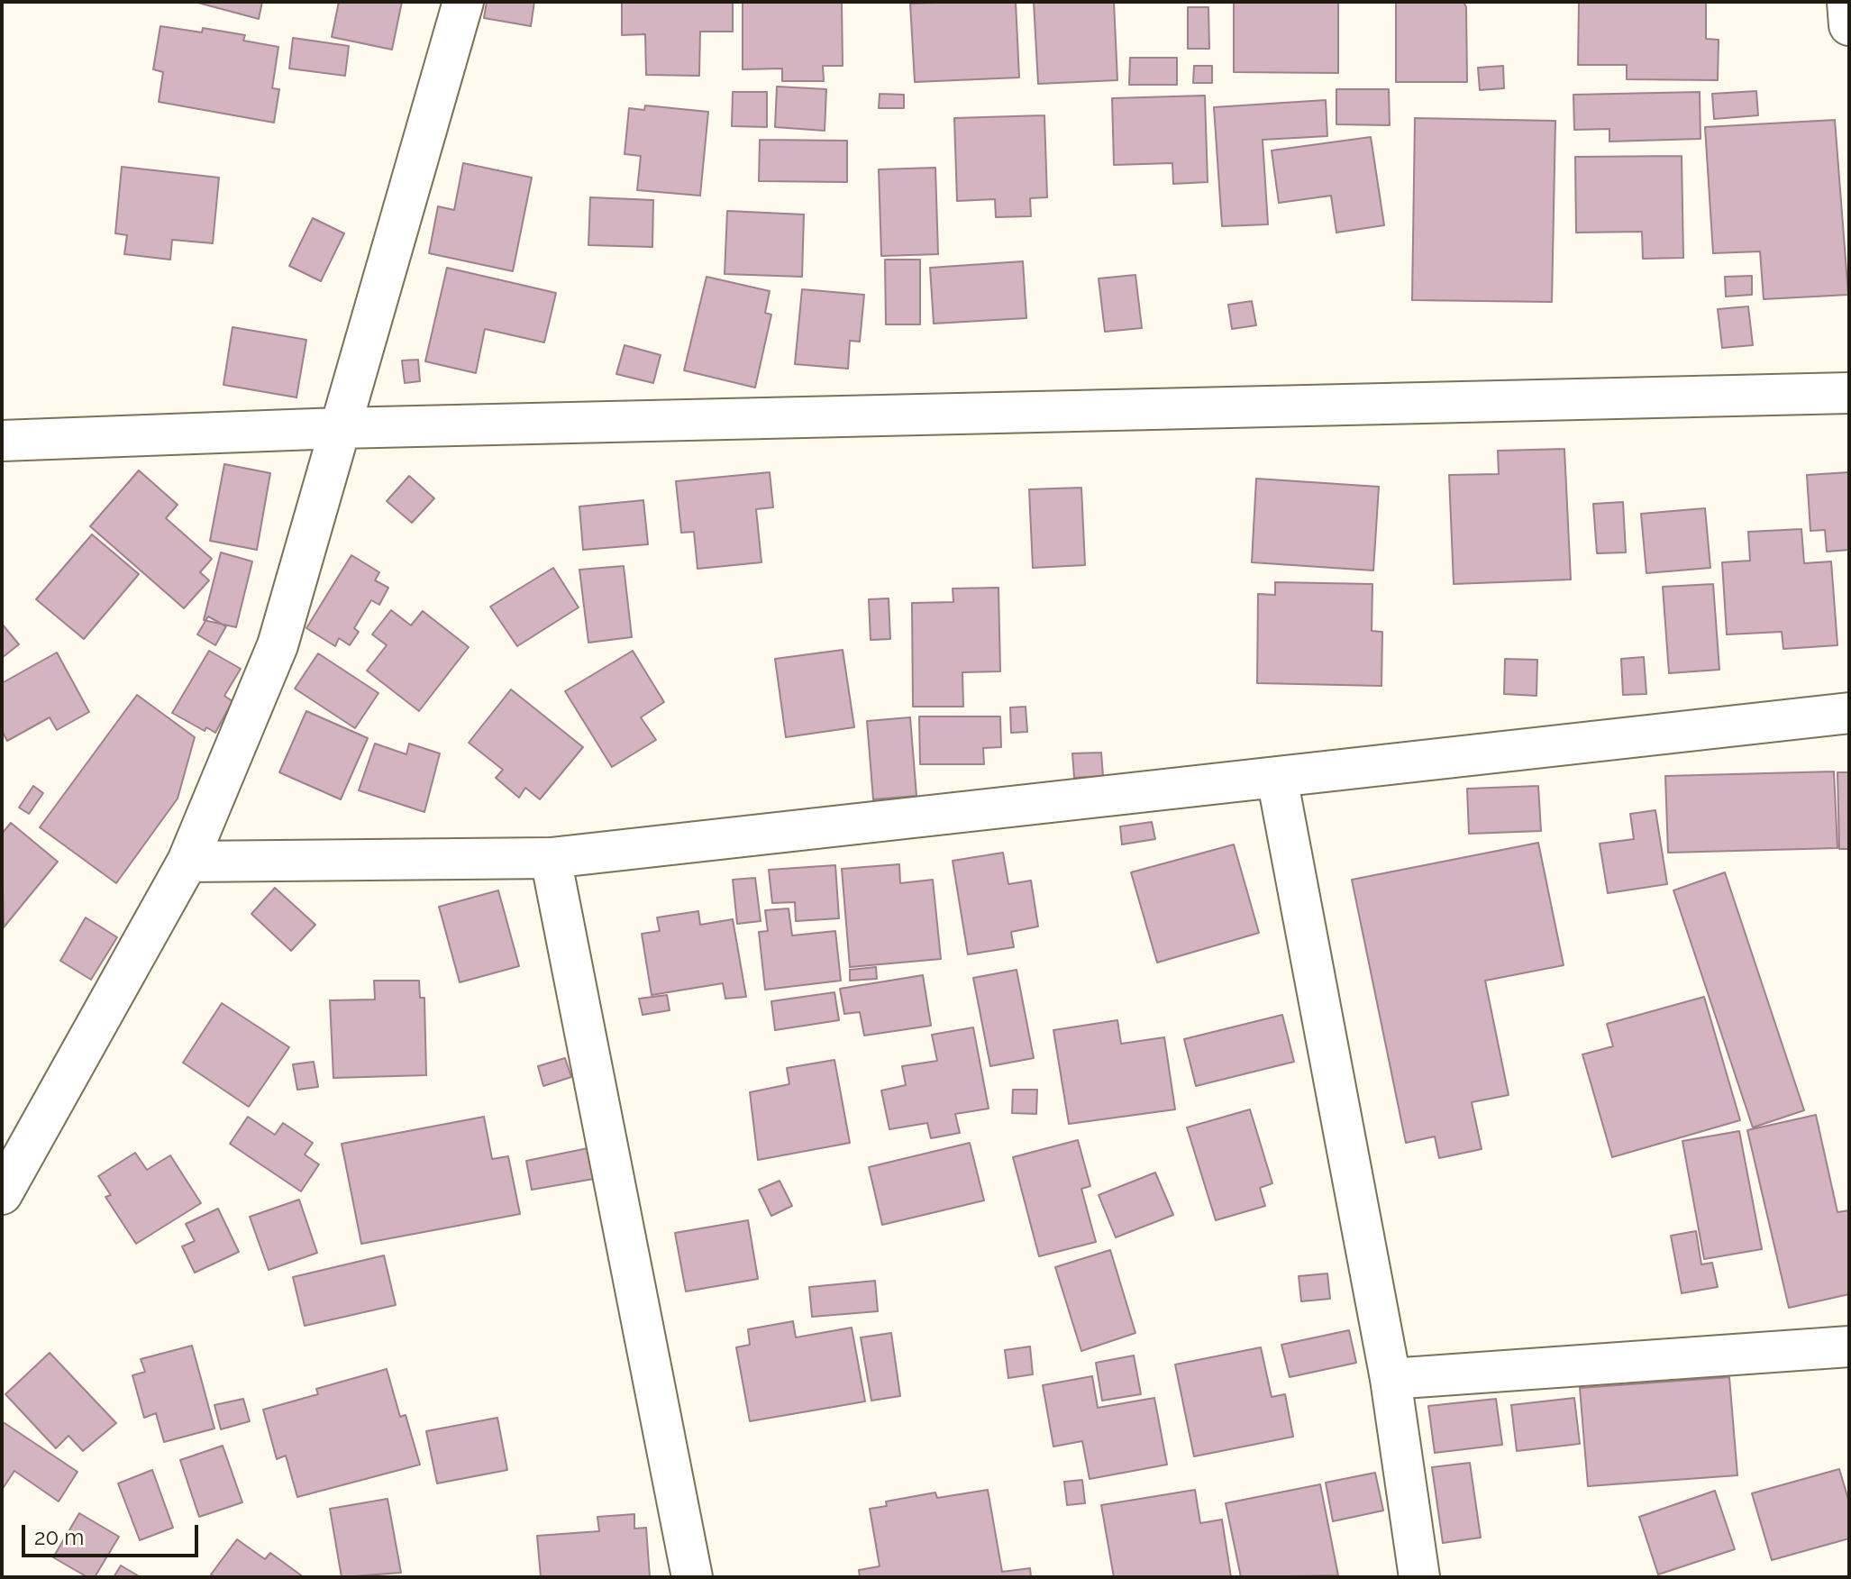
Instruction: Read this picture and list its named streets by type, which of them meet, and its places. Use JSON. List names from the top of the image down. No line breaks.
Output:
{"scale_bar":"20 m"}
